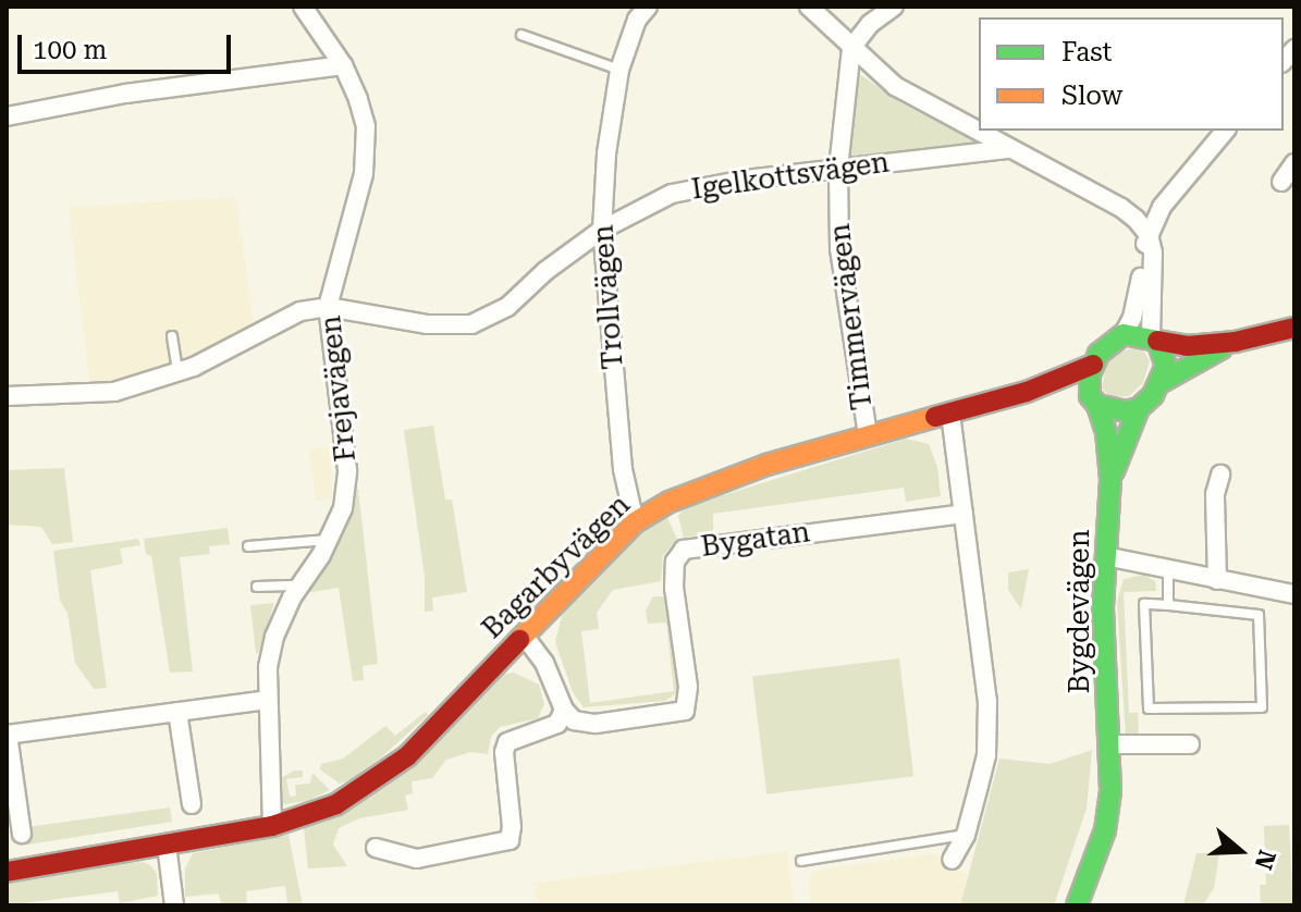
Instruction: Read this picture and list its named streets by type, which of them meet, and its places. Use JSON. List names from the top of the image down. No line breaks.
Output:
{"streets":{"street":["Igelkottsvägen","Trollvägen","Timmervägen","Frejavägen","Bygatan","Bagarbyvägen","Bygdevägen"]},"crossings":[["Igelkottsvägen","Trollvägen"],["Igelkottsvägen","Timmervägen"],["Igelkottsvägen","Frejavägen"],["Trollvägen","Bagarbyvägen"],["Timmervägen","Bagarbyvägen"],["Frejavägen","Bagarbyvägen"],["Bagarbyvägen","Bygdevägen"]],"legend":["Fast","Slow"],"scale_bar":"100 m","north":"right"}
